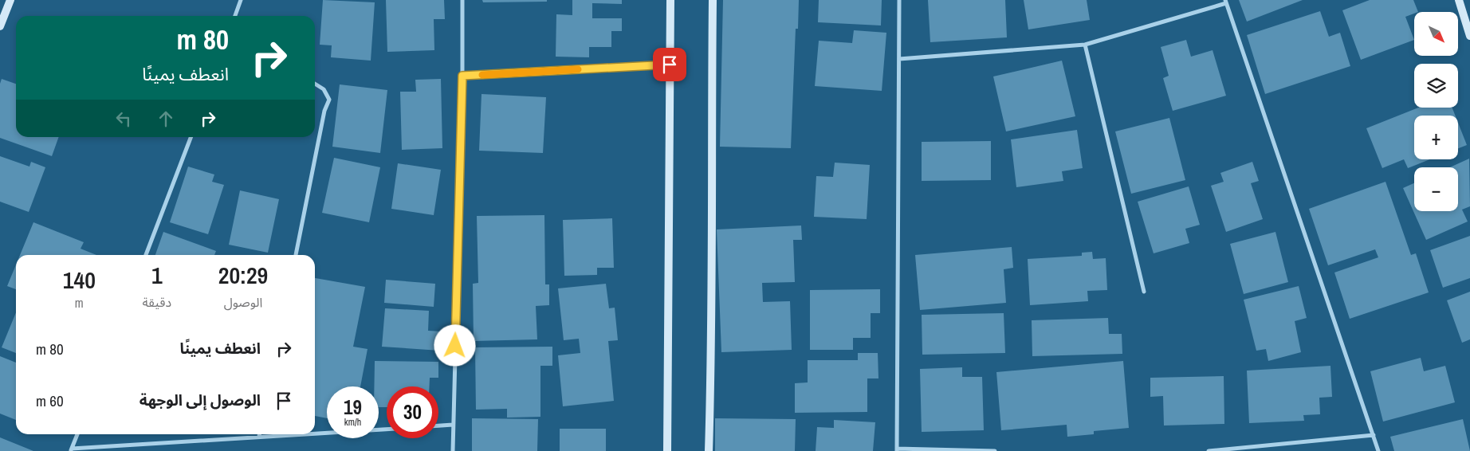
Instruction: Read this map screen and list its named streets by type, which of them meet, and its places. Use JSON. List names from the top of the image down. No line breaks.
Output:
{"north":"bottom right","page":{"map_buttons":["+","−"],"turn":["80 m","انعطف يمينًا"],"eta":["20:29","الوصول","1","دقيقة","140","m"],"list":[{"name":"انعطف يمينًا","value":"80 m"},{"name":"الوصول إلى الوجهة","value":"60 m"}],"speed":"19 km/h","limit":"30"}}
